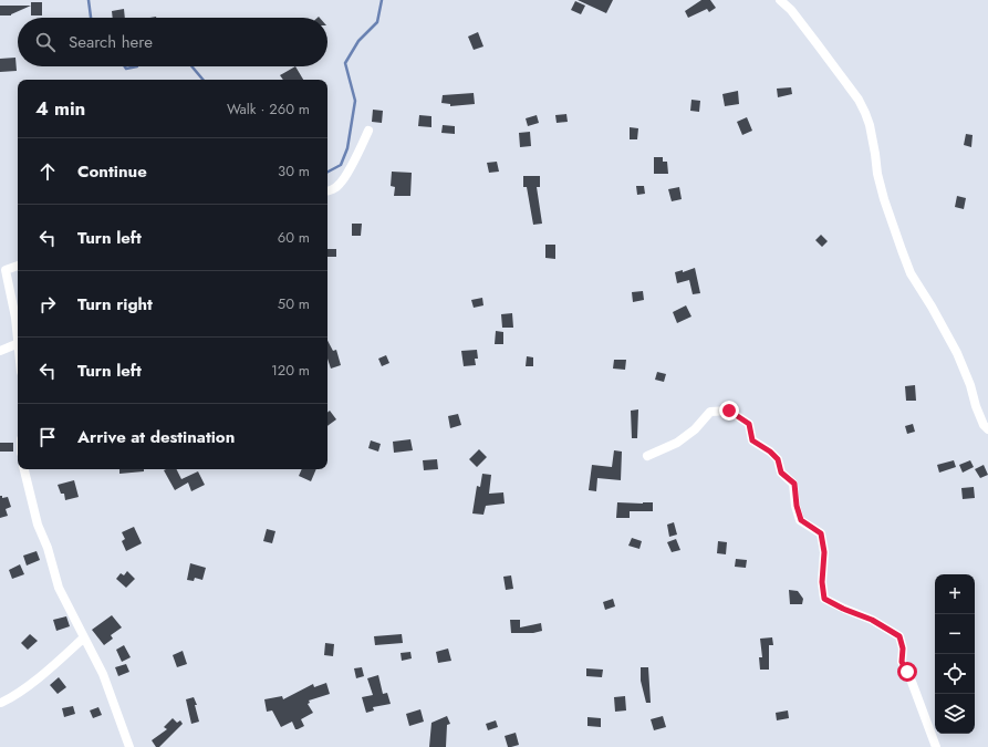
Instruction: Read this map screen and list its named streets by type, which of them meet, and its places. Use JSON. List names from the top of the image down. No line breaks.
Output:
{"page":{"search":"Search here","heading":["4 min","Walk · 260 m"],"list":[["Continue","30 m"],["Turn left","60 m"],["Turn right","50 m"],["Turn left","120 m"],"Arrive at destination"],"map_buttons":["+","−"]}}
